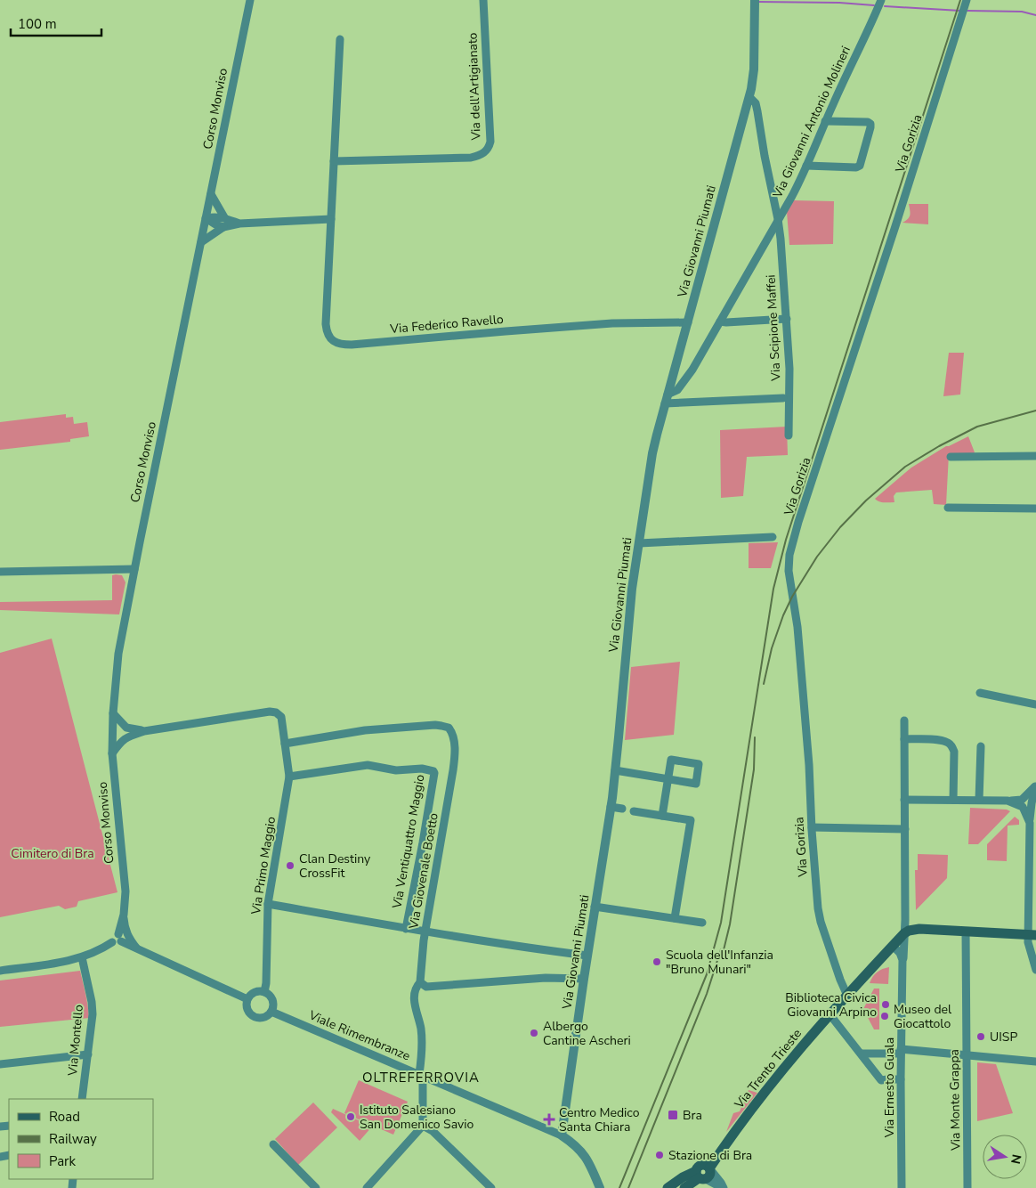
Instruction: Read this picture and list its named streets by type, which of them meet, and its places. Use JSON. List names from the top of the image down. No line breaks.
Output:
{"streets":{"main road":["Via Trento Trieste"],"street":["Via dell'Artigianato","Corso Monviso","Via Giovanni Antonio Molineri","Via Gorizia","Via Giovanni Piumati","Via Federico Ravello","Via Scipione Maffei","Via Ventiquattro Maggio","Via Primo Maggio","Via Giovenale Boetto","Viale Rimembranze","Via Montello","Via Ernesto Guala","Via Monte Grappa"]},"crossings":[["Corso Monviso","Via Primo Maggio"],["Via Giovanni Antonio Molineri","Via Giovanni Piumati"],["Via Giovanni Antonio Molineri","Via Scipione Maffei"],["Via Gorizia","Via Trento Trieste"],["Via Giovanni Piumati","Via Federico Ravello"],["Via Giovanni Piumati","Via Scipione Maffei"],["Via Giovanni Piumati","Via Ventiquattro Maggio"],["Via Giovanni Piumati","Viale Rimembranze"],["Via Ventiquattro Maggio","Via Primo Maggio"],["Via Ventiquattro Maggio","Via Giovenale Boetto"],["Via Primo Maggio","Via Giovenale Boetto"],["Via Primo Maggio","Viale Rimembranze"],["Via Giovenale Boetto","Viale Rimembranze"],["Via Trento Trieste","Via Ernesto Guala"]],"districts":["OLTREFERROVIA"],"parks":["Cimitero di Bra"],"places":{"other":["Clan Destiny CrossFit","Scuola dell'Infanzia \"Bruno Munari\"","Biblioteca Civica Giovanni Arpino","Museo del Giocattolo","Albergo Cantine Ascheri","UISP","Istituto Salesiano San Domenico Savio","Stazione di Bra"],"transit":["Bra"],"health":["Centro Medico Santa Chiara"]},"legend":["Road","Railway","Park"],"scale_bar":"100 m","north":"right"}
